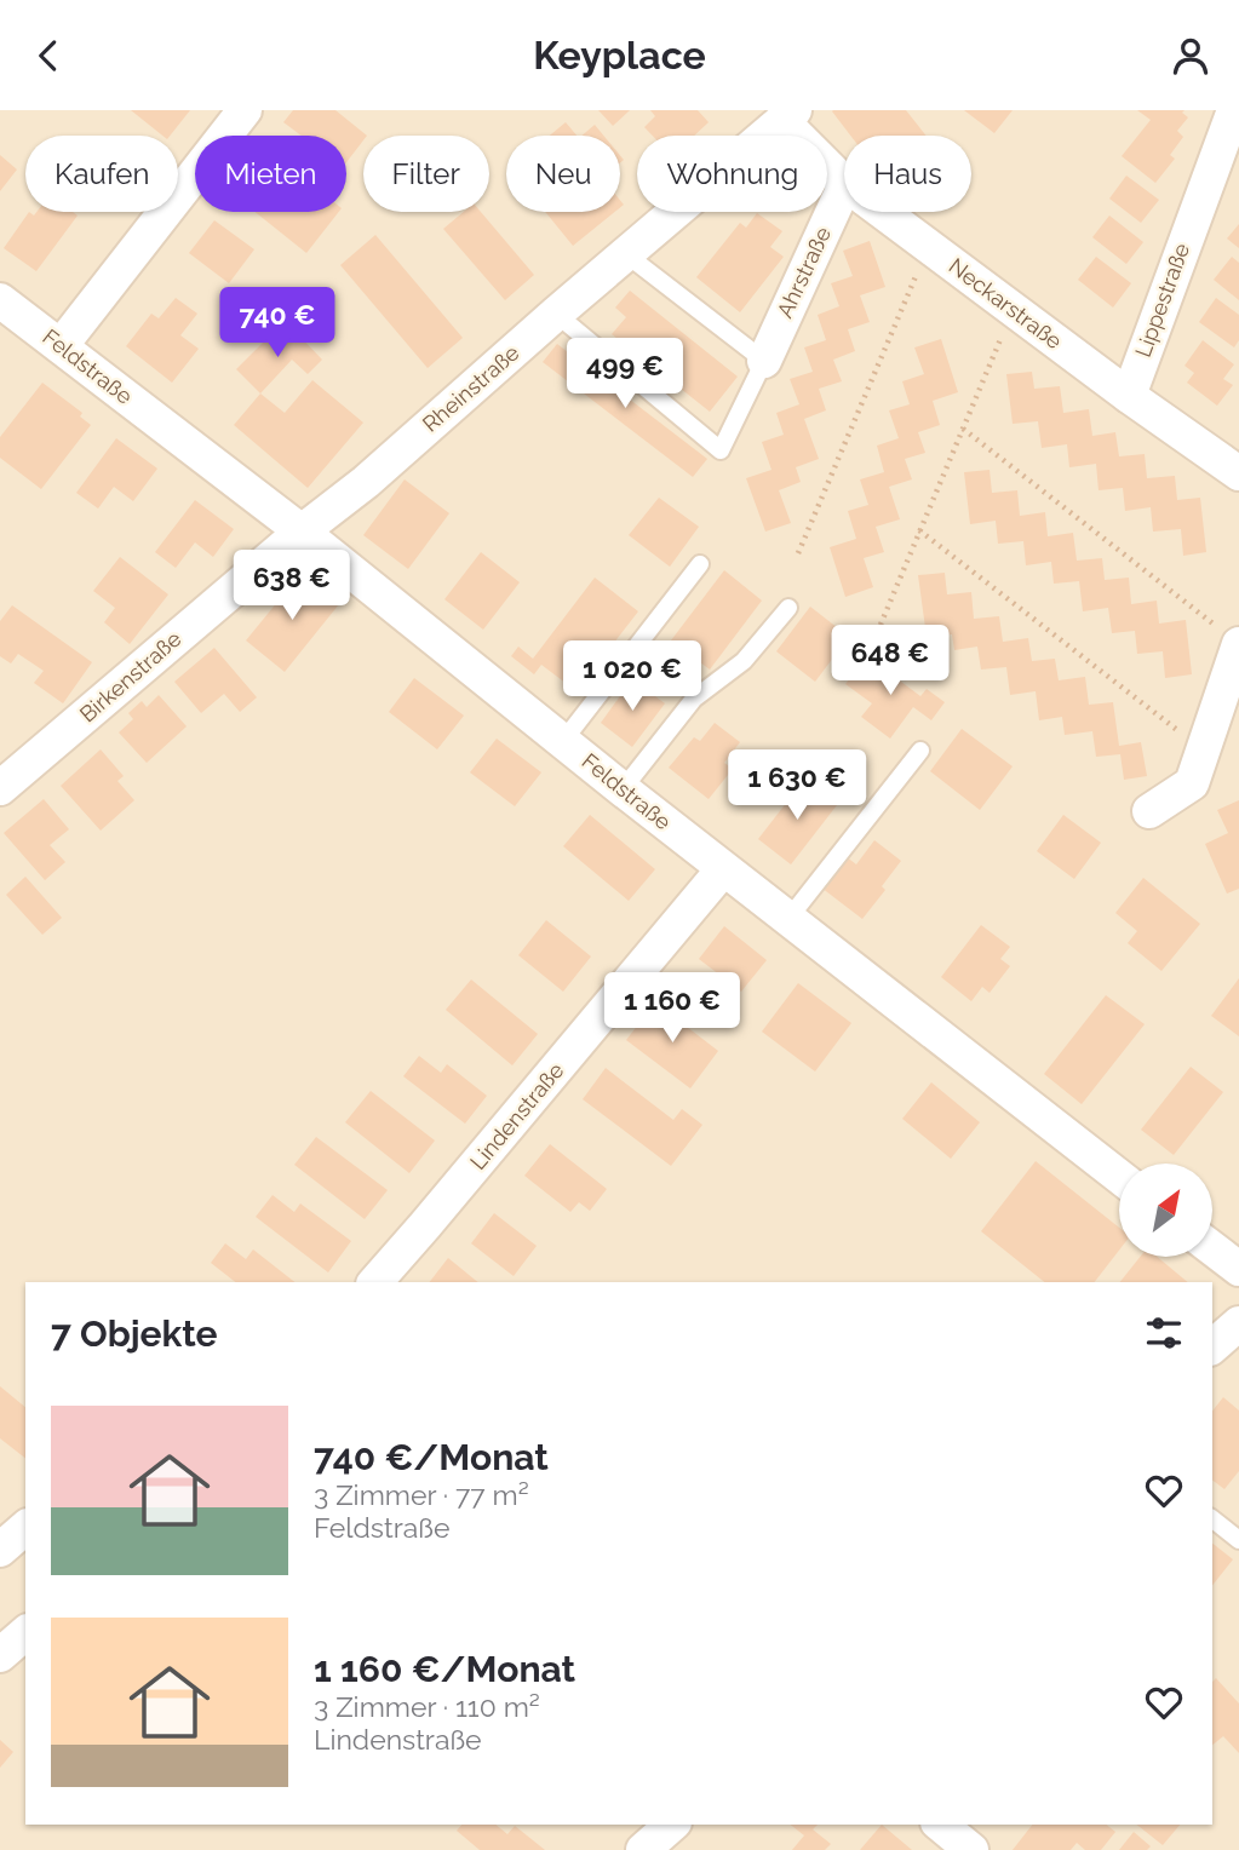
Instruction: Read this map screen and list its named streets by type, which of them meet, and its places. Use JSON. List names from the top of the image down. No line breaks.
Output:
{"streets":{"street":["Ahrstraße","Lippestraße","Neckarstraße","Feldstraße","Rheinstraße","Birkenstraße","Lindenstraße"]},"crossings":[["Lippestraße","Neckarstraße"],["Neckarstraße","Rheinstraße"],["Feldstraße","Rheinstraße"],["Feldstraße","Birkenstraße"],["Feldstraße","Lindenstraße"],["Rheinstraße","Birkenstraße"]],"north":"top right","page":{"header":"Keyplace","chip":["Kaufen","Mieten","Filter","Neu","Wohnung","Haus"],"price":["740 €","499 €","638 €","648 €","1 020 €","1 630 €","1 160 €"],"heading":"7 Objekte","list":[{"name":"740 €/Monat","note":"3 Zimmer · 77 m² · Feldstraße"},{"name":"1 160 €/Monat","note":"3 Zimmer · 110 m² · Lindenstraße"}]}}
